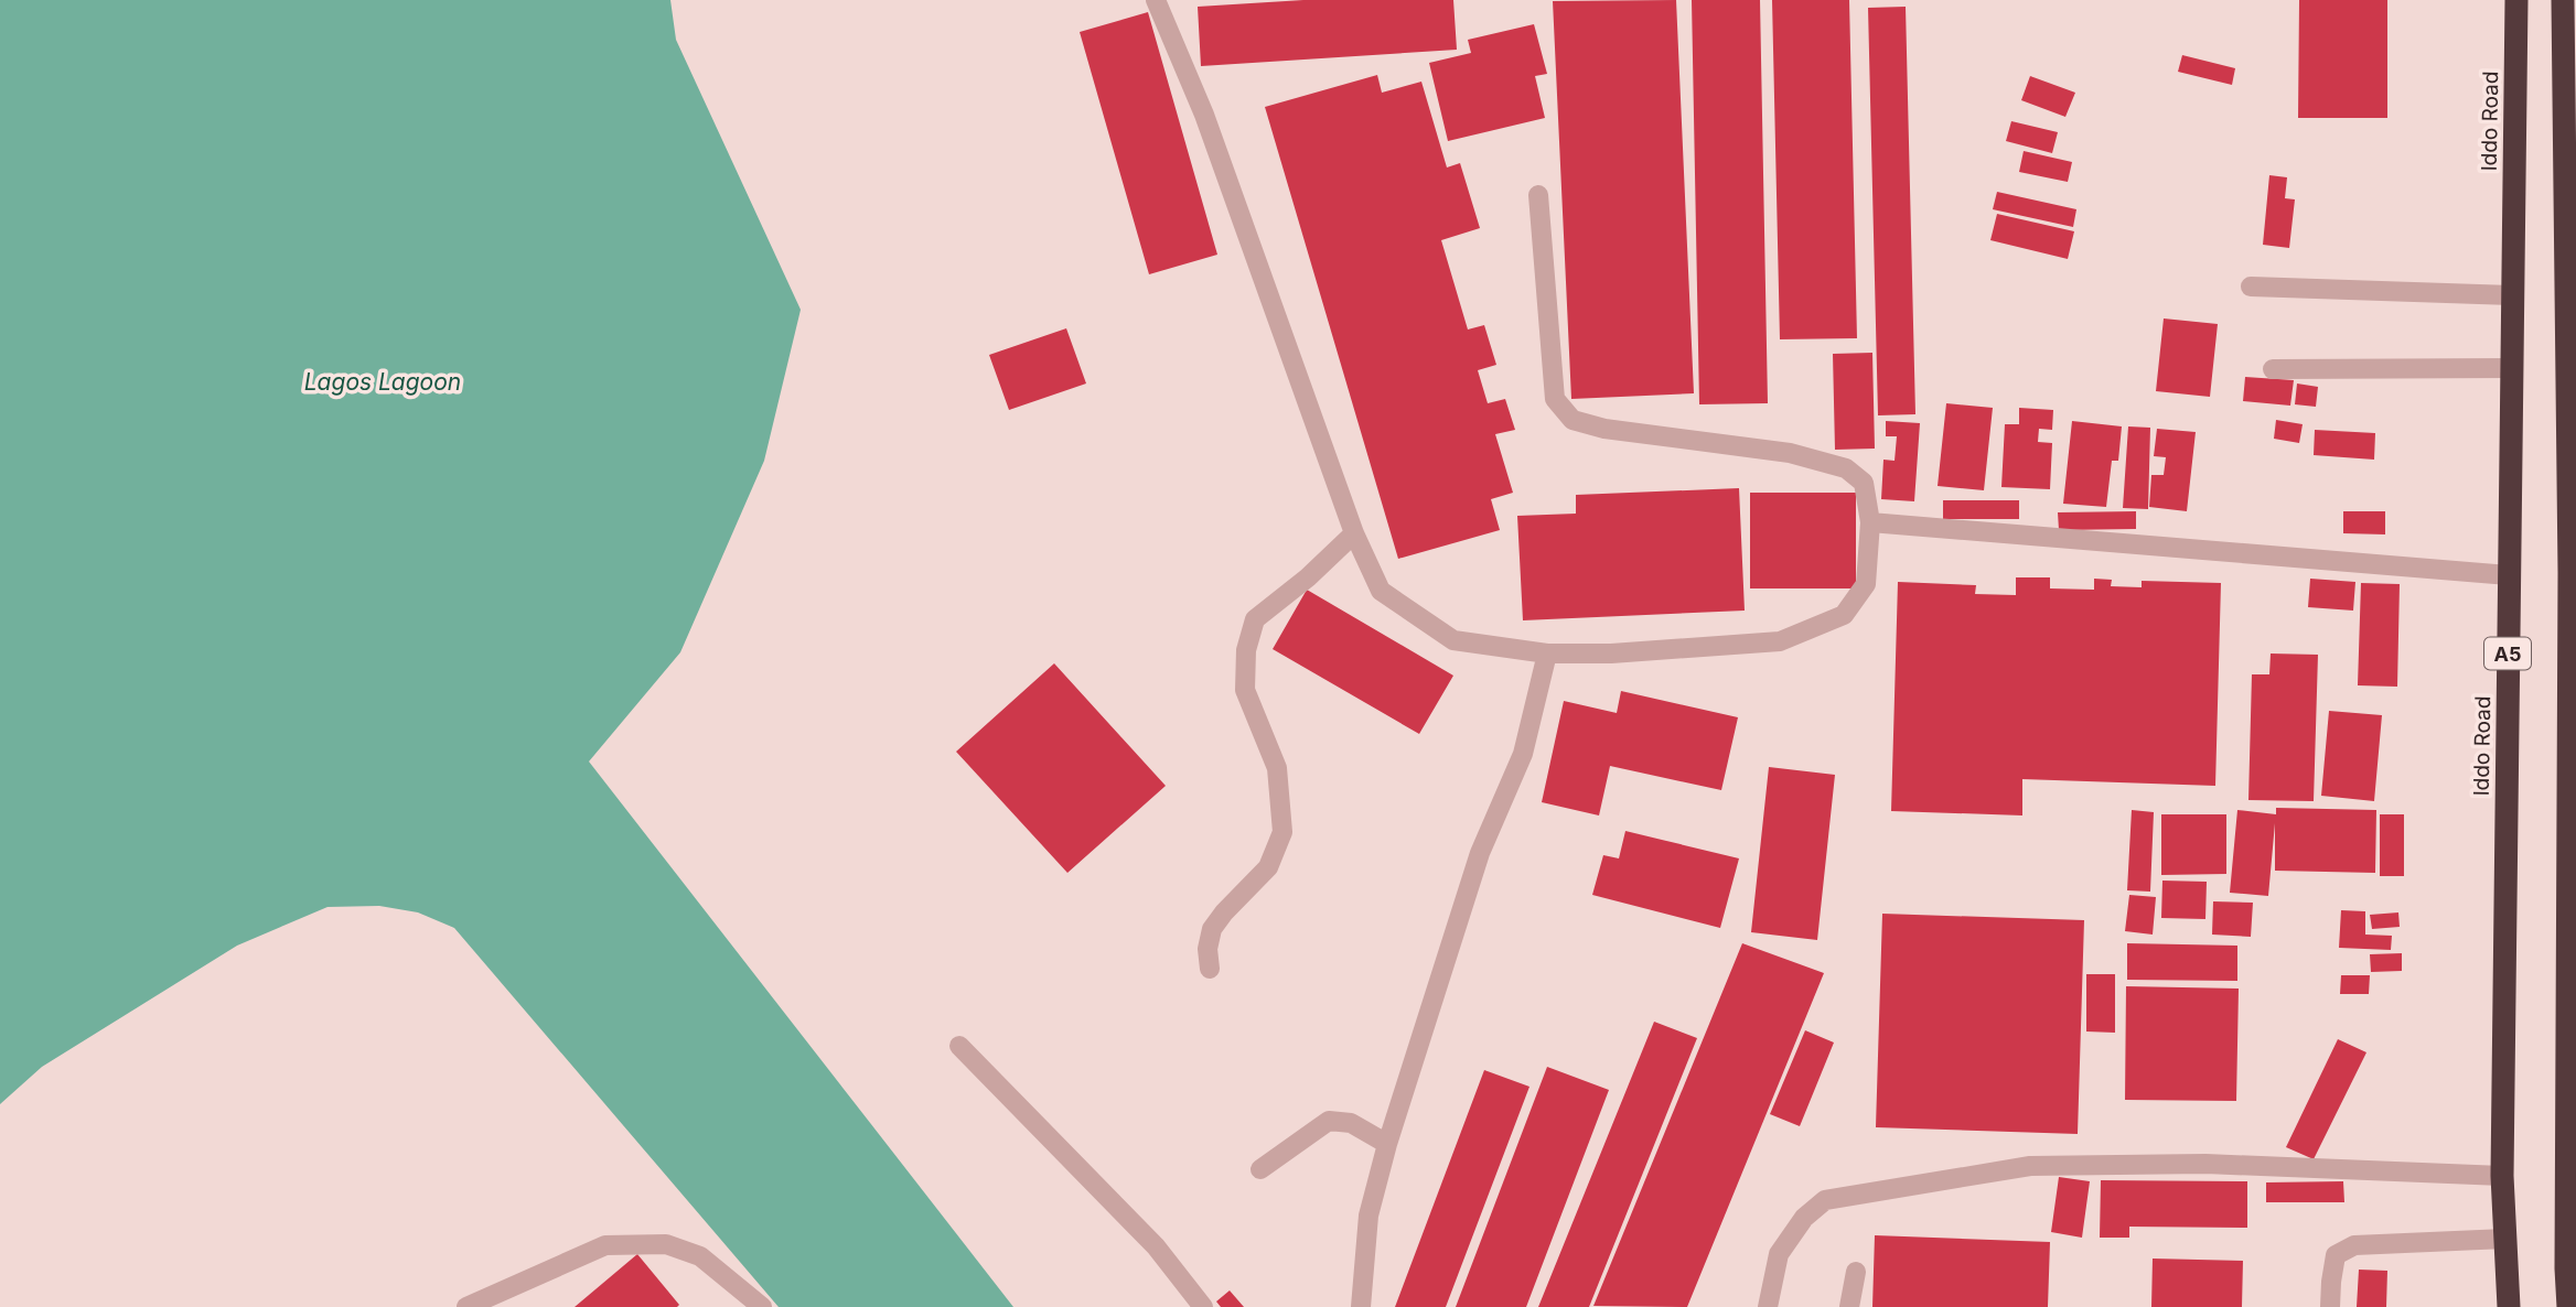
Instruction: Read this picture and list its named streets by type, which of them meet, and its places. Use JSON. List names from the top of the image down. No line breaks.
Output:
{"streets":{"highway":["Iddo Road","A5"]},"water":["Lagos Lagoon"]}
